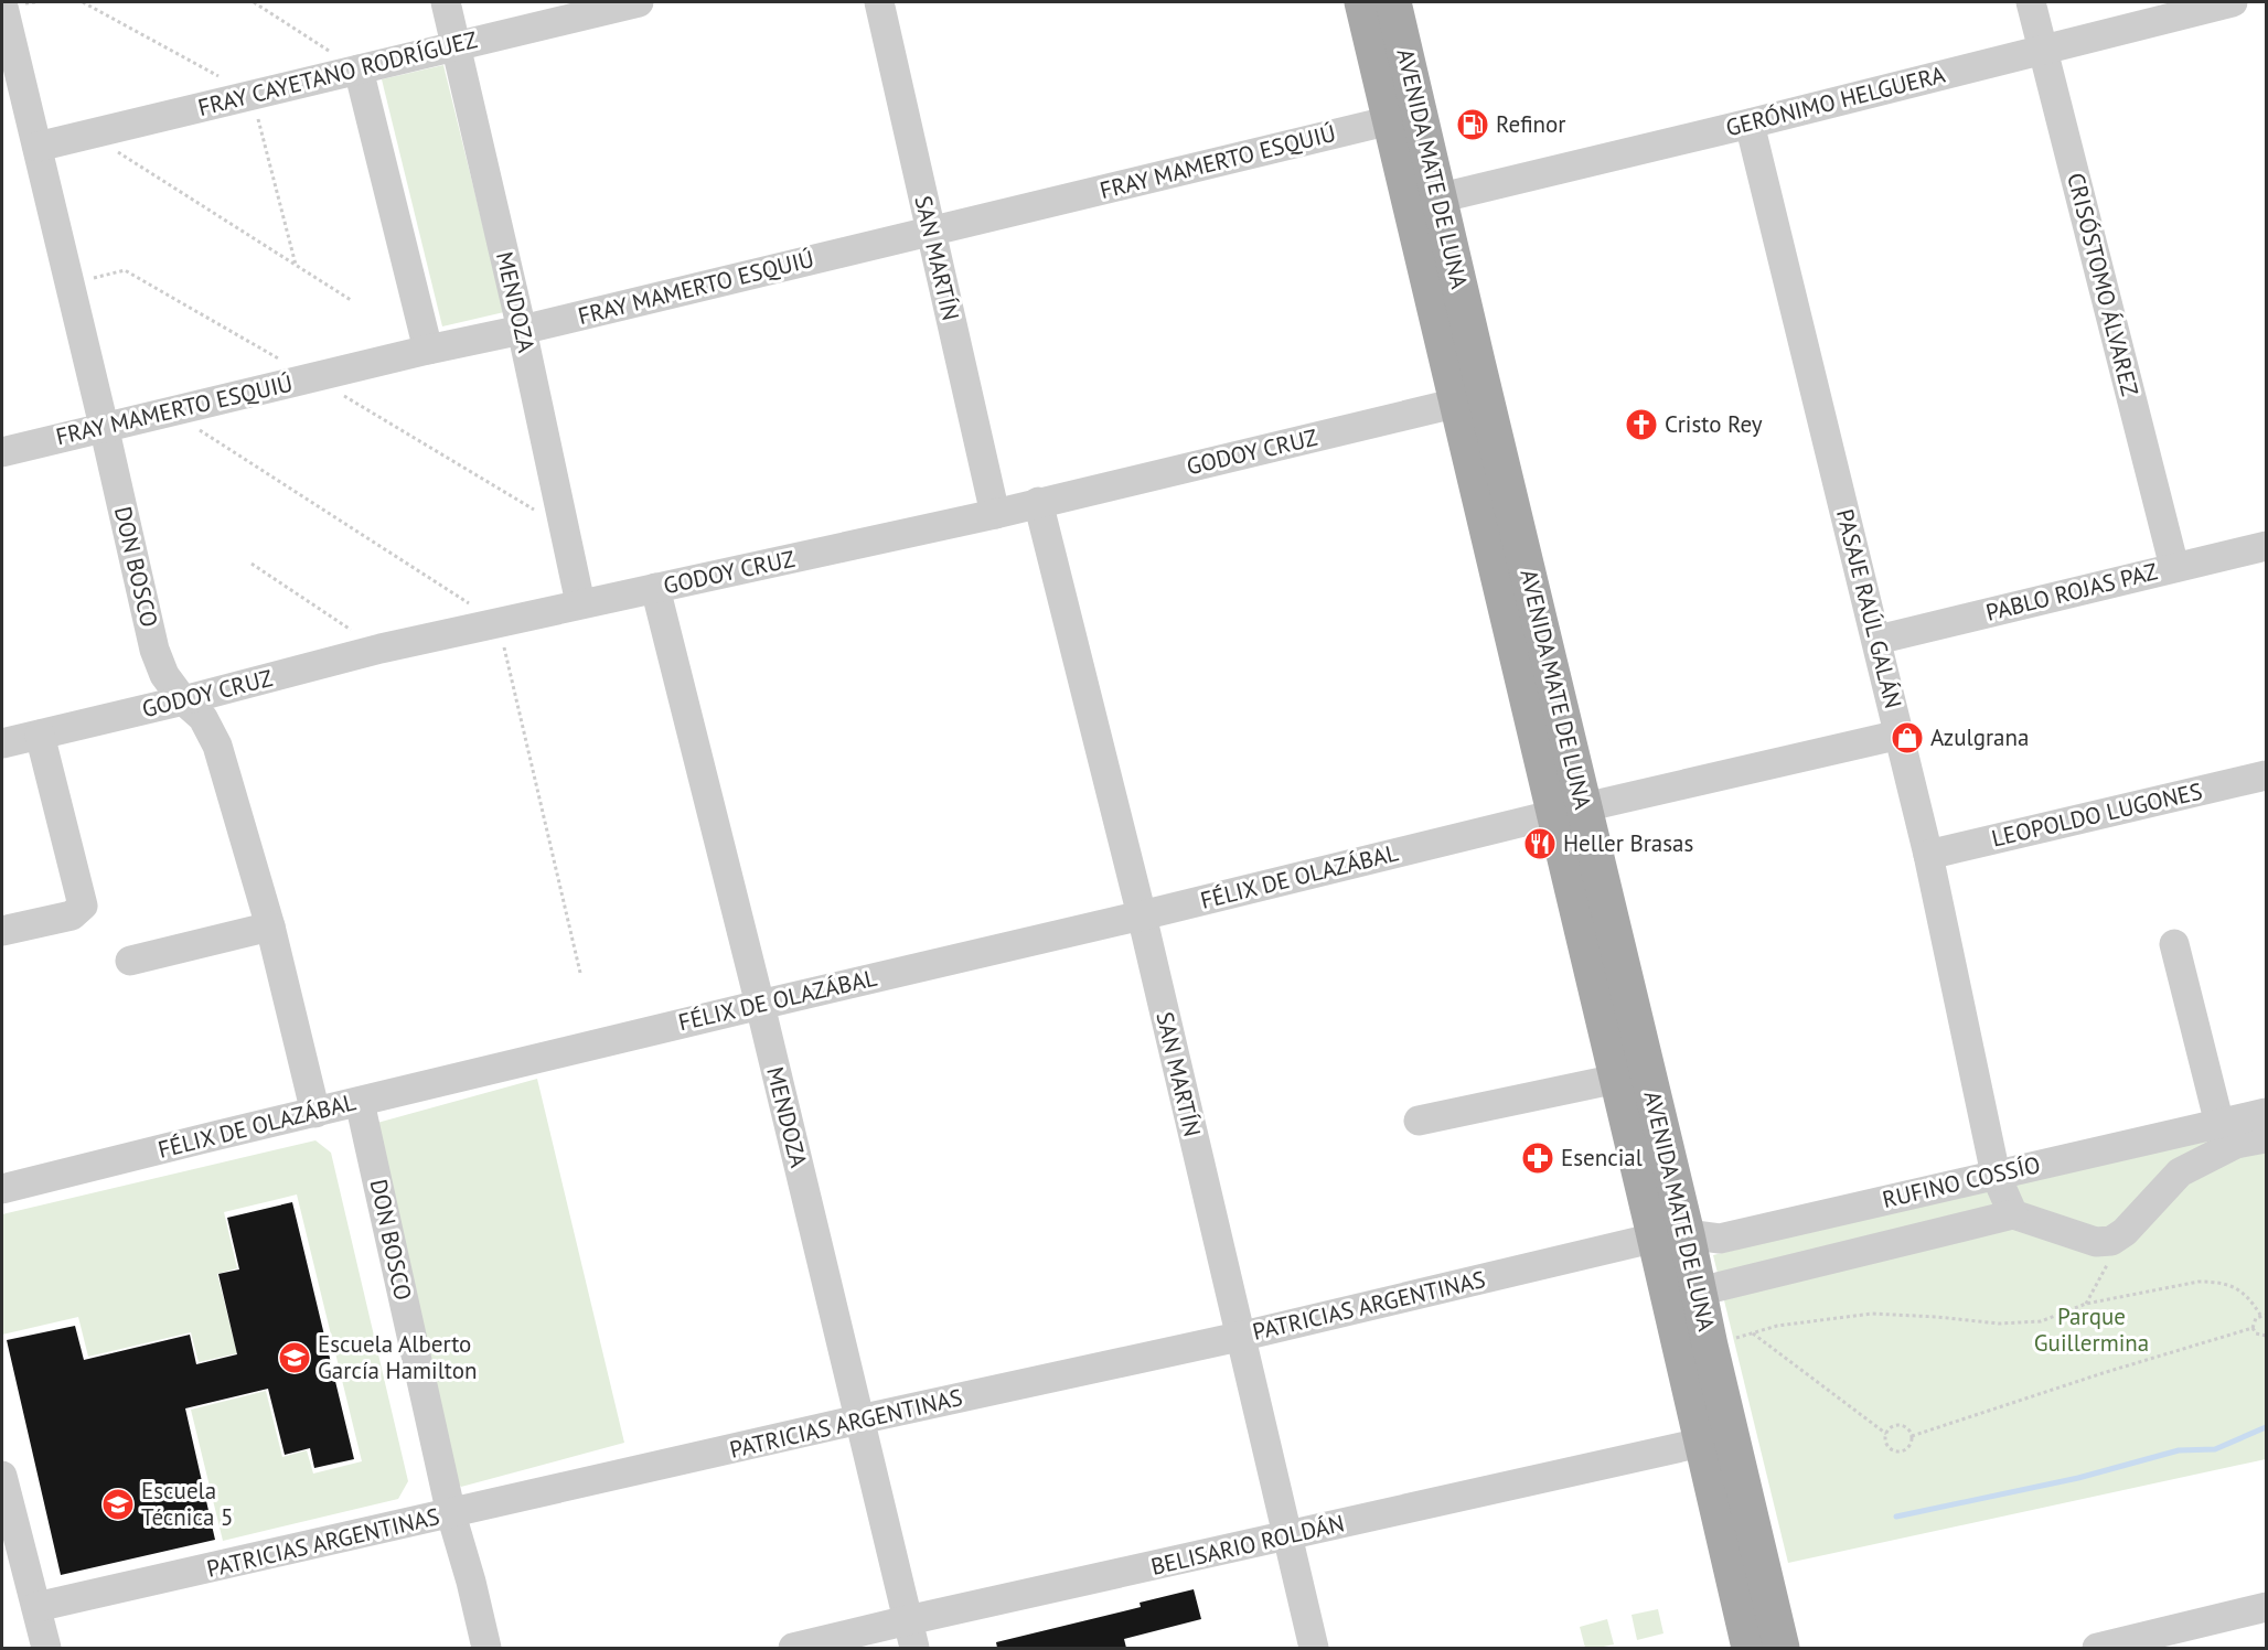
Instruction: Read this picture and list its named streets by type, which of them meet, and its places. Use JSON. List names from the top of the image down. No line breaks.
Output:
{"streets":{"main road":["AVENIDA MATE DE LUNA"],"street":["FRAY CAYETANO RODRÍGUEZ","GERÓNIMO HELGUERA","FRAY MAMERTO ESQUIÚ","SAN MARTÍN","CRISÓSTOMO ÁLVAREZ","MENDOZA","GODOY CRUZ","DON BOSCO","PABLO ROJAS PAZ","PASAJE RAÚL GALÁN","LEOPOLDO LUGONES","FÉLIX DE OLAZÁBAL","RUFINO COSSÍO","PATRICIAS ARGENTINAS","BELISARIO ROLDÁN"]},"crossings":[["FRAY CAYETANO RODRÍGUEZ","MENDOZA"],["FRAY CAYETANO RODRÍGUEZ","DON BOSCO"],["GERÓNIMO HELGUERA","AVENIDA MATE DE LUNA"],["GERÓNIMO HELGUERA","CRISÓSTOMO ÁLVAREZ"],["GERÓNIMO HELGUERA","PASAJE RAÚL GALÁN"],["FRAY MAMERTO ESQUIÚ","AVENIDA MATE DE LUNA"],["FRAY MAMERTO ESQUIÚ","SAN MARTÍN"],["FRAY MAMERTO ESQUIÚ","MENDOZA"],["FRAY MAMERTO ESQUIÚ","DON BOSCO"],["AVENIDA MATE DE LUNA","GODOY CRUZ"],["AVENIDA MATE DE LUNA","FÉLIX DE OLAZÁBAL"],["AVENIDA MATE DE LUNA","RUFINO COSSÍO"],["AVENIDA MATE DE LUNA","PATRICIAS ARGENTINAS"],["AVENIDA MATE DE LUNA","BELISARIO ROLDÁN"],["SAN MARTÍN","GODOY CRUZ"],["SAN MARTÍN","FÉLIX DE OLAZÁBAL"],["SAN MARTÍN","PATRICIAS ARGENTINAS"],["SAN MARTÍN","BELISARIO ROLDÁN"],["CRISÓSTOMO ÁLVAREZ","PABLO ROJAS PAZ"],["MENDOZA","GODOY CRUZ"],["MENDOZA","FÉLIX DE OLAZÁBAL"],["MENDOZA","PATRICIAS ARGENTINAS"],["MENDOZA","BELISARIO ROLDÁN"],["GODOY CRUZ","DON BOSCO"],["DON BOSCO","FÉLIX DE OLAZÁBAL"],["DON BOSCO","PATRICIAS ARGENTINAS"],["PABLO ROJAS PAZ","PASAJE RAÚL GALÁN"],["PASAJE RAÚL GALÁN","LEOPOLDO LUGONES"],["PASAJE RAÚL GALÁN","RUFINO COSSÍO"],["RUFINO COSSÍO","PATRICIAS ARGENTINAS"]],"parks":["Parque Guillermina"],"places":{"fuel station":["Refinor"],"church":["Cristo Rey"],"shop":["Azulgrana"],"restaurant":["Heller Brasas"],"pharmacy":["Esencial"],"school or university":["Escuela Alberto García Hamilton","Escuela Técnica 5"]}}
